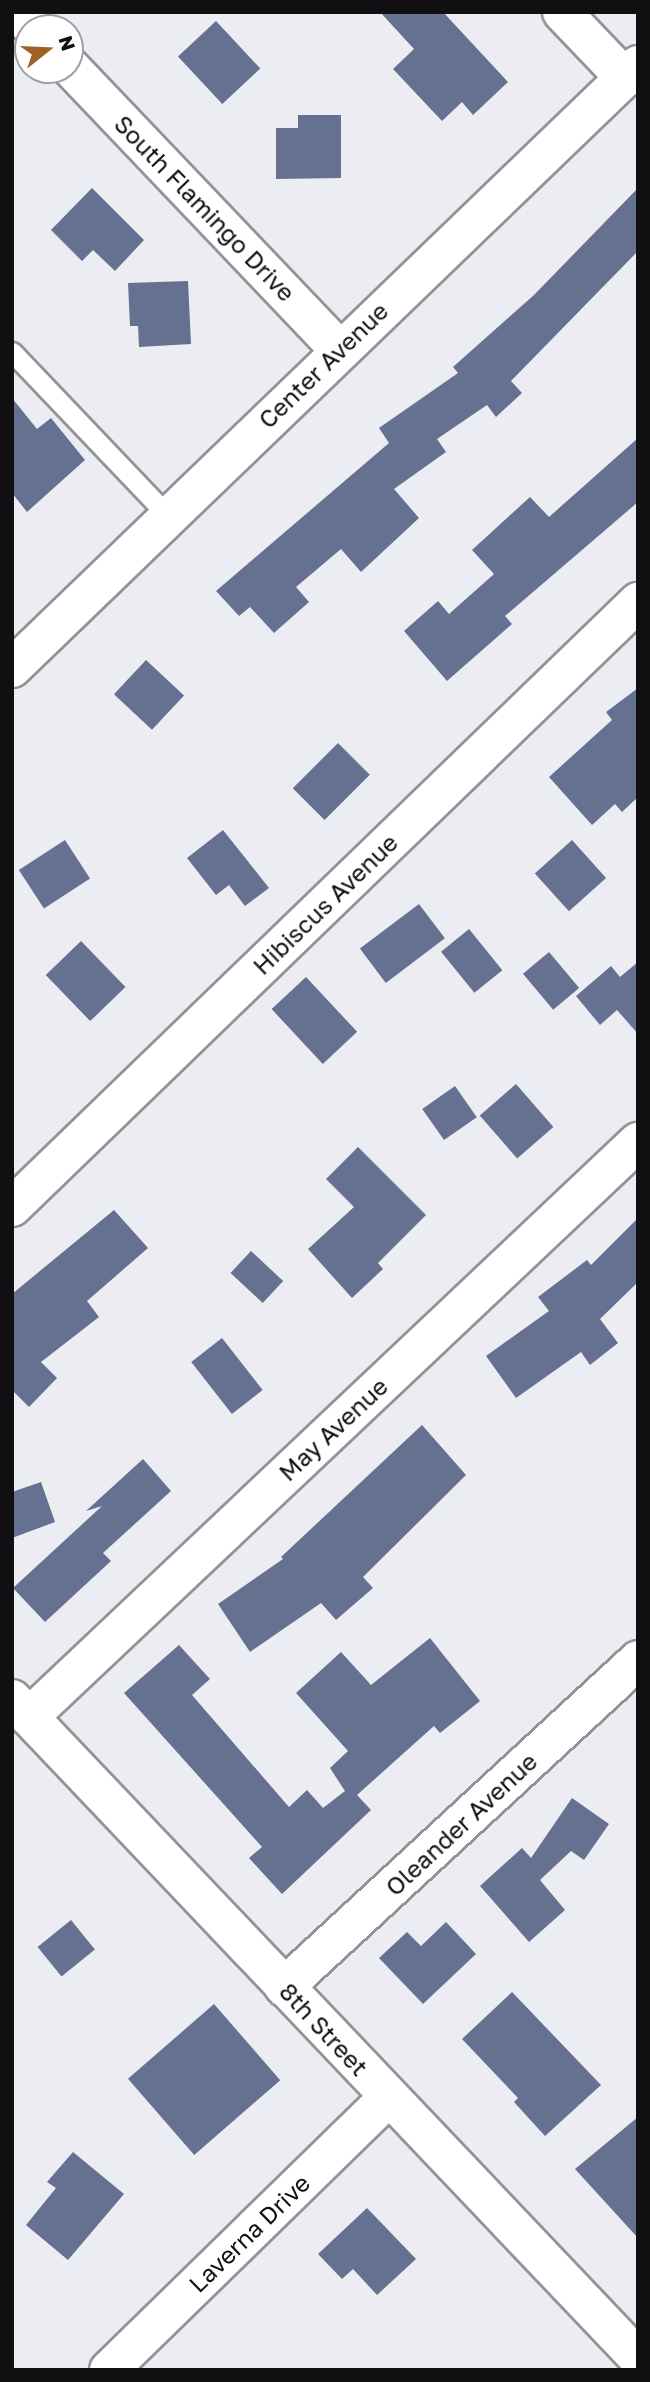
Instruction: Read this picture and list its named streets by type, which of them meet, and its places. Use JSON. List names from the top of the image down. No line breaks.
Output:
{"streets":{"street":["South Flamingo Drive","Center Avenue","Hibiscus Avenue","May Avenue","Oleander Avenue","8th Street","Laverna Drive"]},"crossings":[["South Flamingo Drive","Center Avenue"],["May Avenue","8th Street"],["Oleander Avenue","8th Street"],["8th Street","Laverna Drive"]],"north":"right"}
